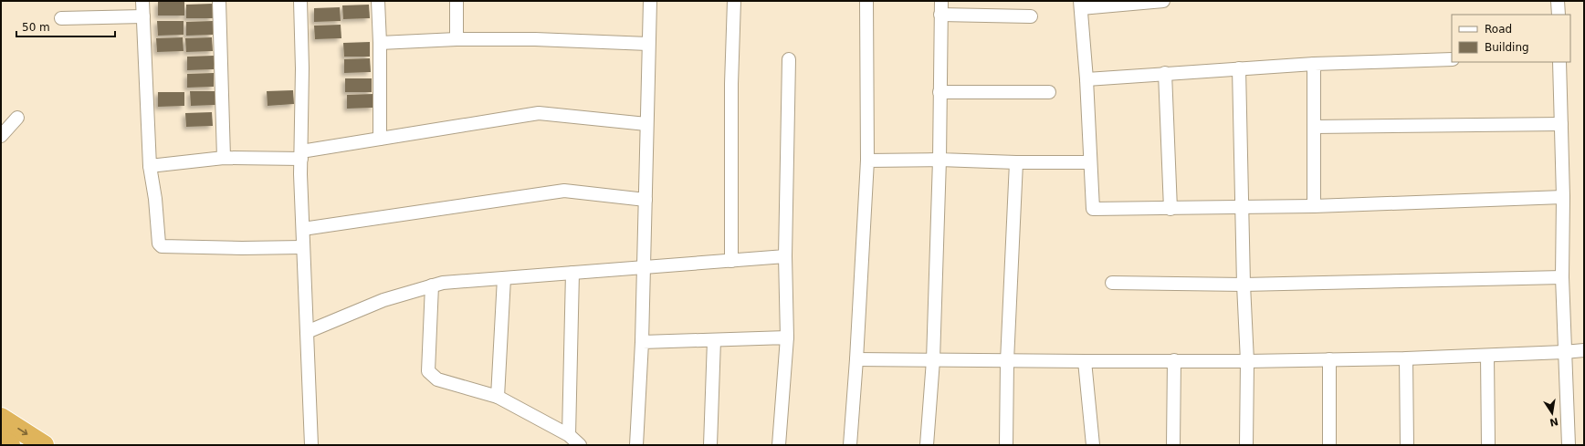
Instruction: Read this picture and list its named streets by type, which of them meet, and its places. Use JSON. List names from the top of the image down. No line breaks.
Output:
{"legend":["Road","Building"],"scale_bar":"50 m","north":"bottom"}
